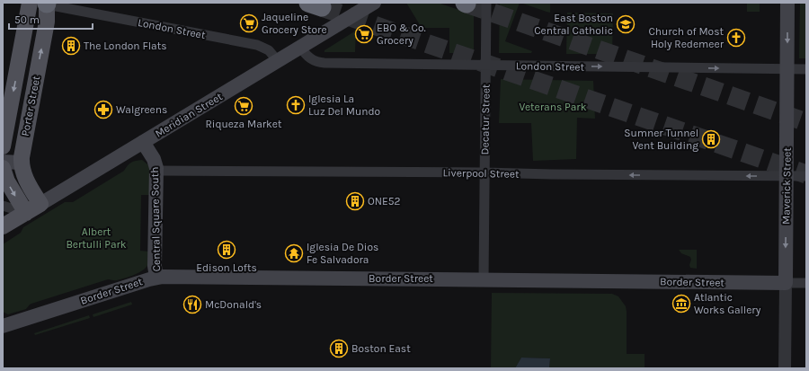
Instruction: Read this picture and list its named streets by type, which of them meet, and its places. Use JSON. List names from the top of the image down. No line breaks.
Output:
{"streets":{"main road":["Porter Street","Meridian Street","Maverick Street","Central Square South","Border Street"],"street":["London Street","Decatur Street","Liverpool Street"]},"crossings":[["London Street","Porter Street"],["London Street","Meridian Street"],["London Street","Decatur Street"],["London Street","Maverick Street"],["Porter Street","Meridian Street"],["Meridian Street","Central Square South"],["Decatur Street","Liverpool Street"],["Decatur Street","Border Street"],["Liverpool Street","Maverick Street"],["Liverpool Street","Central Square South"],["Maverick Street","Border Street"],["Central Square South","Border Street"]],"one_way":["London Street","Liverpool Street","Maverick Street"],"parks":["Veterans Park","Albert Bertulli Park"],"places":{"supermarket":["Jaqueline Grocery Store","EBO & Co. Grocery","Riqueza Market"],"school or university":["East Boston Central Catholic"],"church":["Church of Most Holy Redemeer","Iglesia La Luz Del Mundo"],"building":["The London Flats","Sumner Tunnel Vent Building","ONE52","Edison Lofts","Boston East"],"pharmacy":["Walgreens"],"temple":["Iglesia De Dios Fe Salvadora"],"museum":["Atlantic Works Gallery"],"restaurant":["McDonald's"]},"scale_bar":"50 m"}
